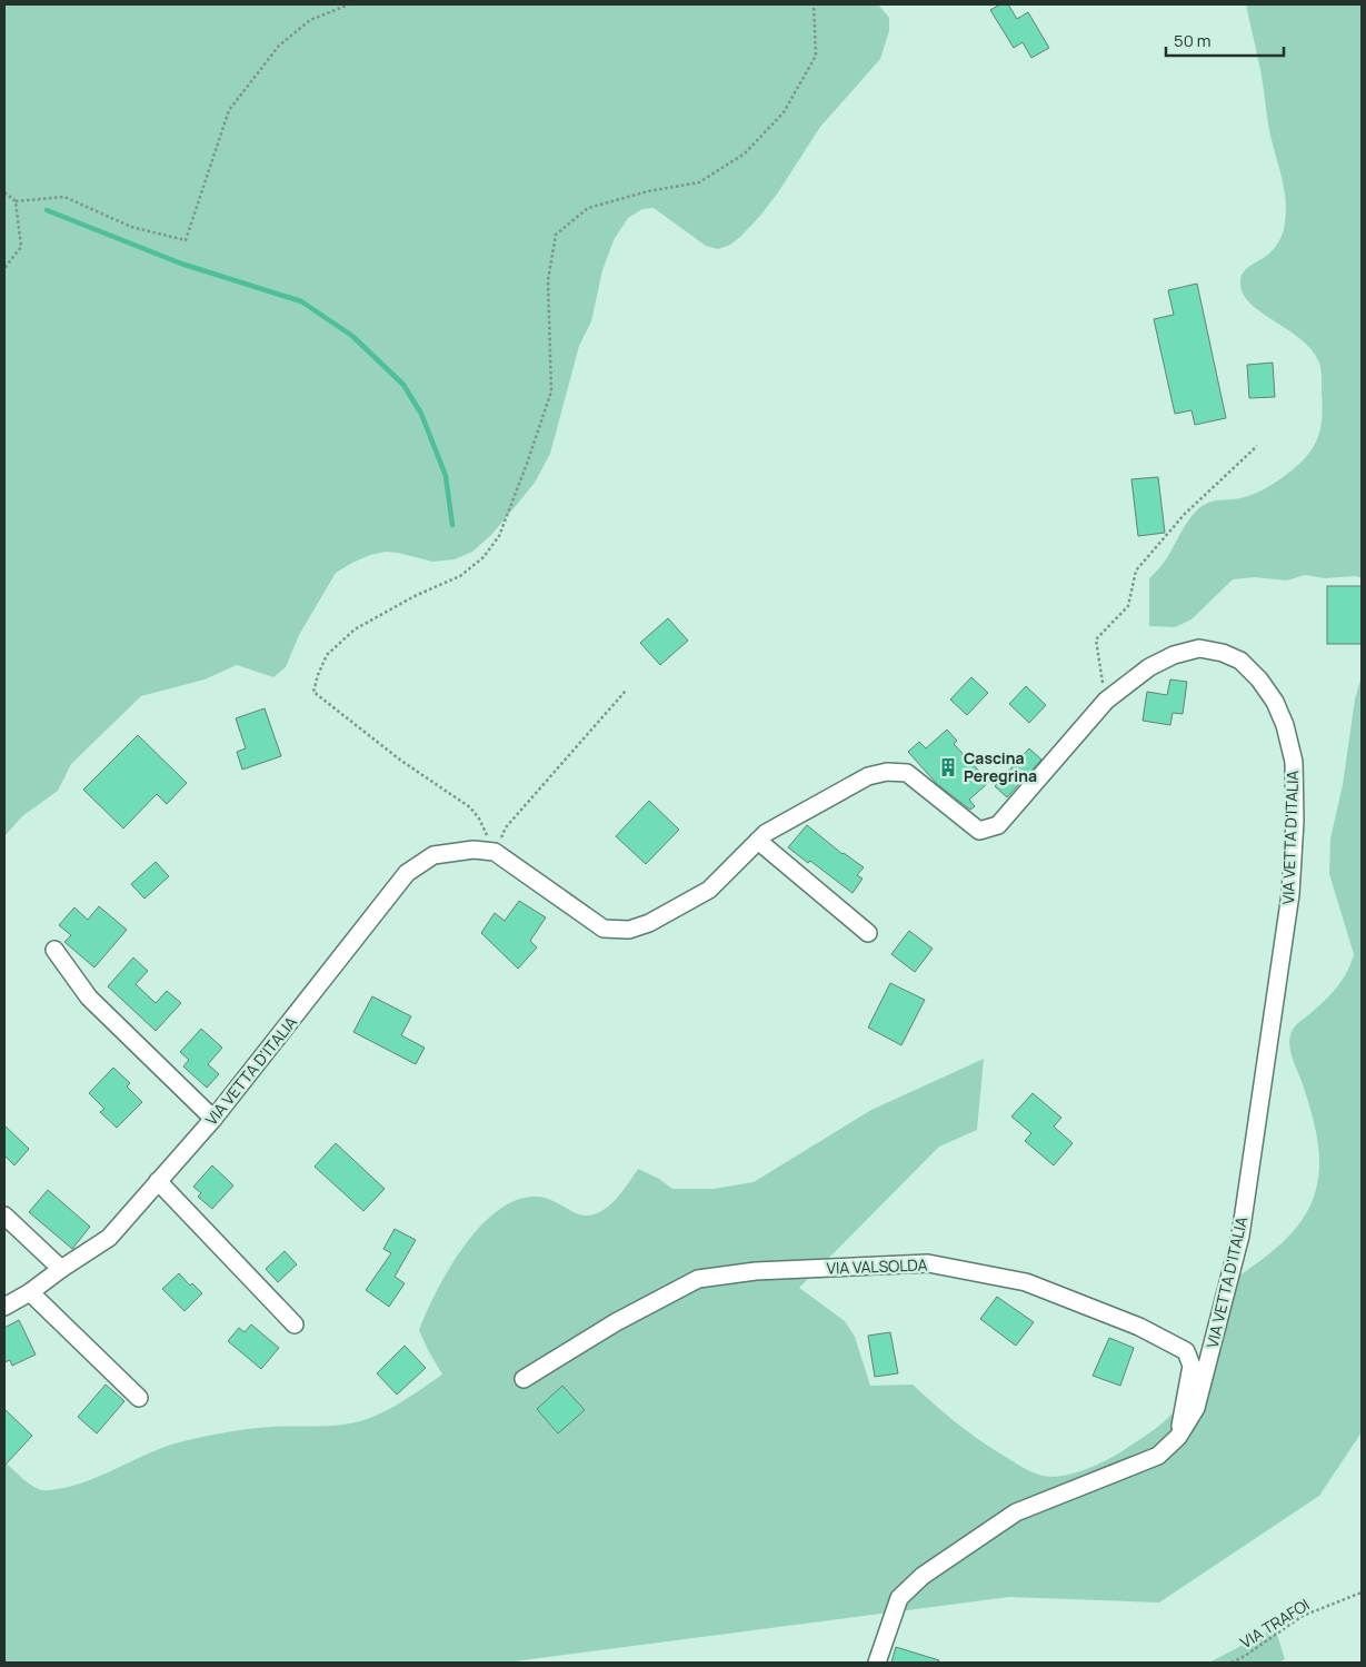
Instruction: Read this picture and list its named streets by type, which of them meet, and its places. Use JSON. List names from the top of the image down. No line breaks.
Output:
{"streets":{"street":["VIA VETTA D'ITALIA","VIA VALSOLDA"],"path":["VIA TRAFOI"]},"crossings":[["VIA VETTA D'ITALIA","VIA VALSOLDA"]],"places":{"building":["Cascina Peregrina"]},"scale_bar":"50 m"}
